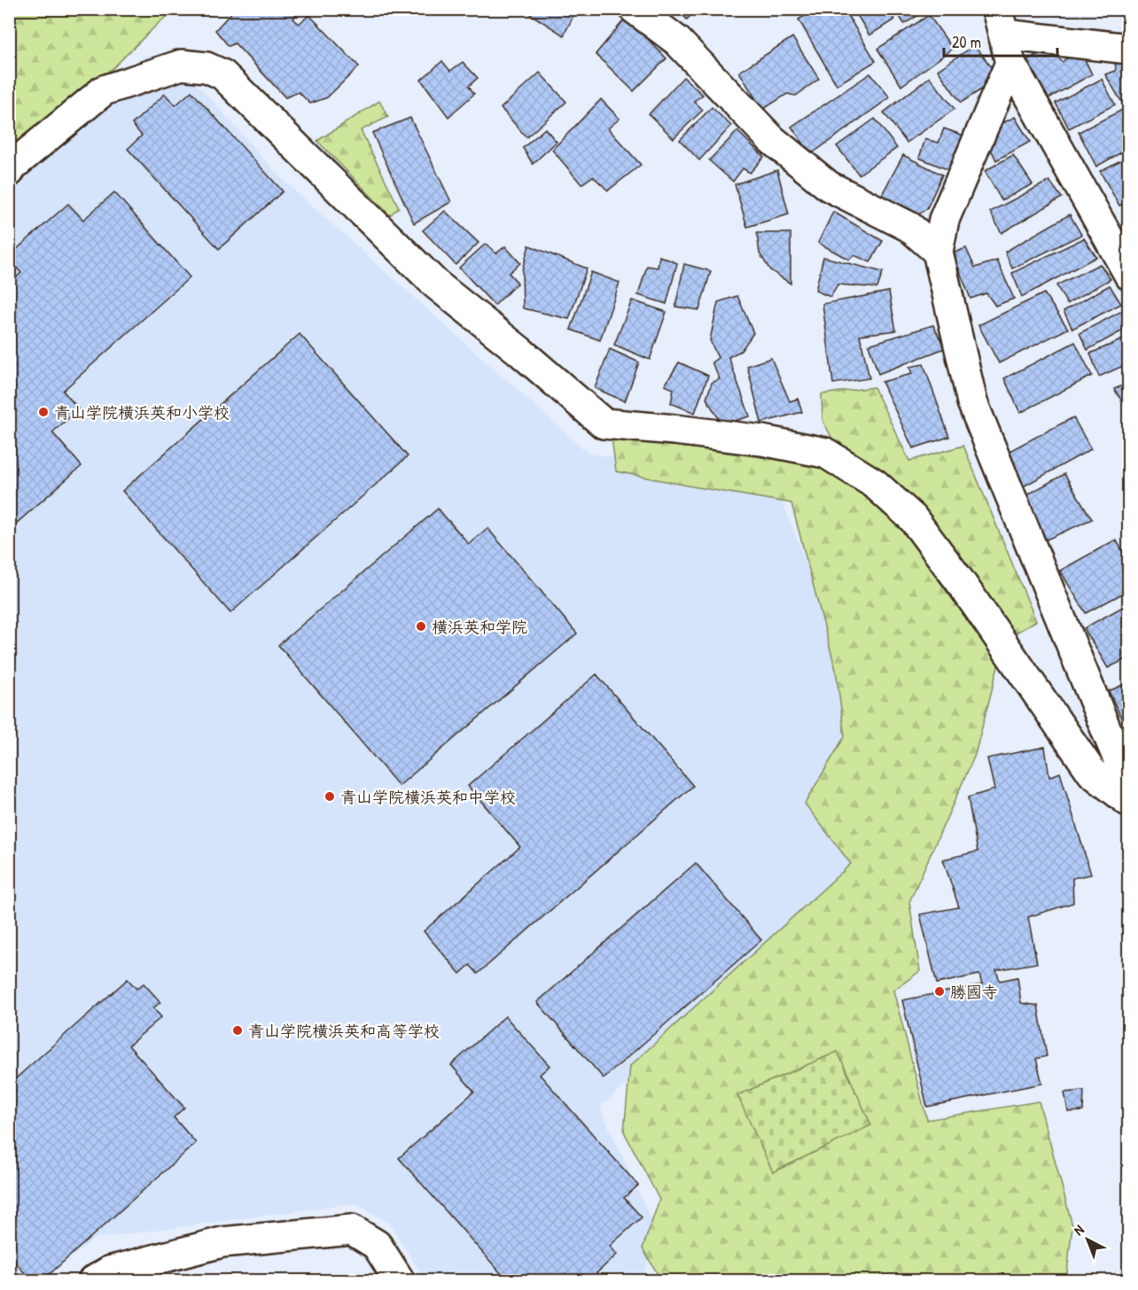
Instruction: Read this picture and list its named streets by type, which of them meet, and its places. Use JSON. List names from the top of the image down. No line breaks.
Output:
{"places":["青山学院横浜英和小学校","横浜英和学院","青山学院横浜英和中学校","勝國寺","青山学院横浜英和高等学校"],"scale_bar":"20 m","north":"top left"}
